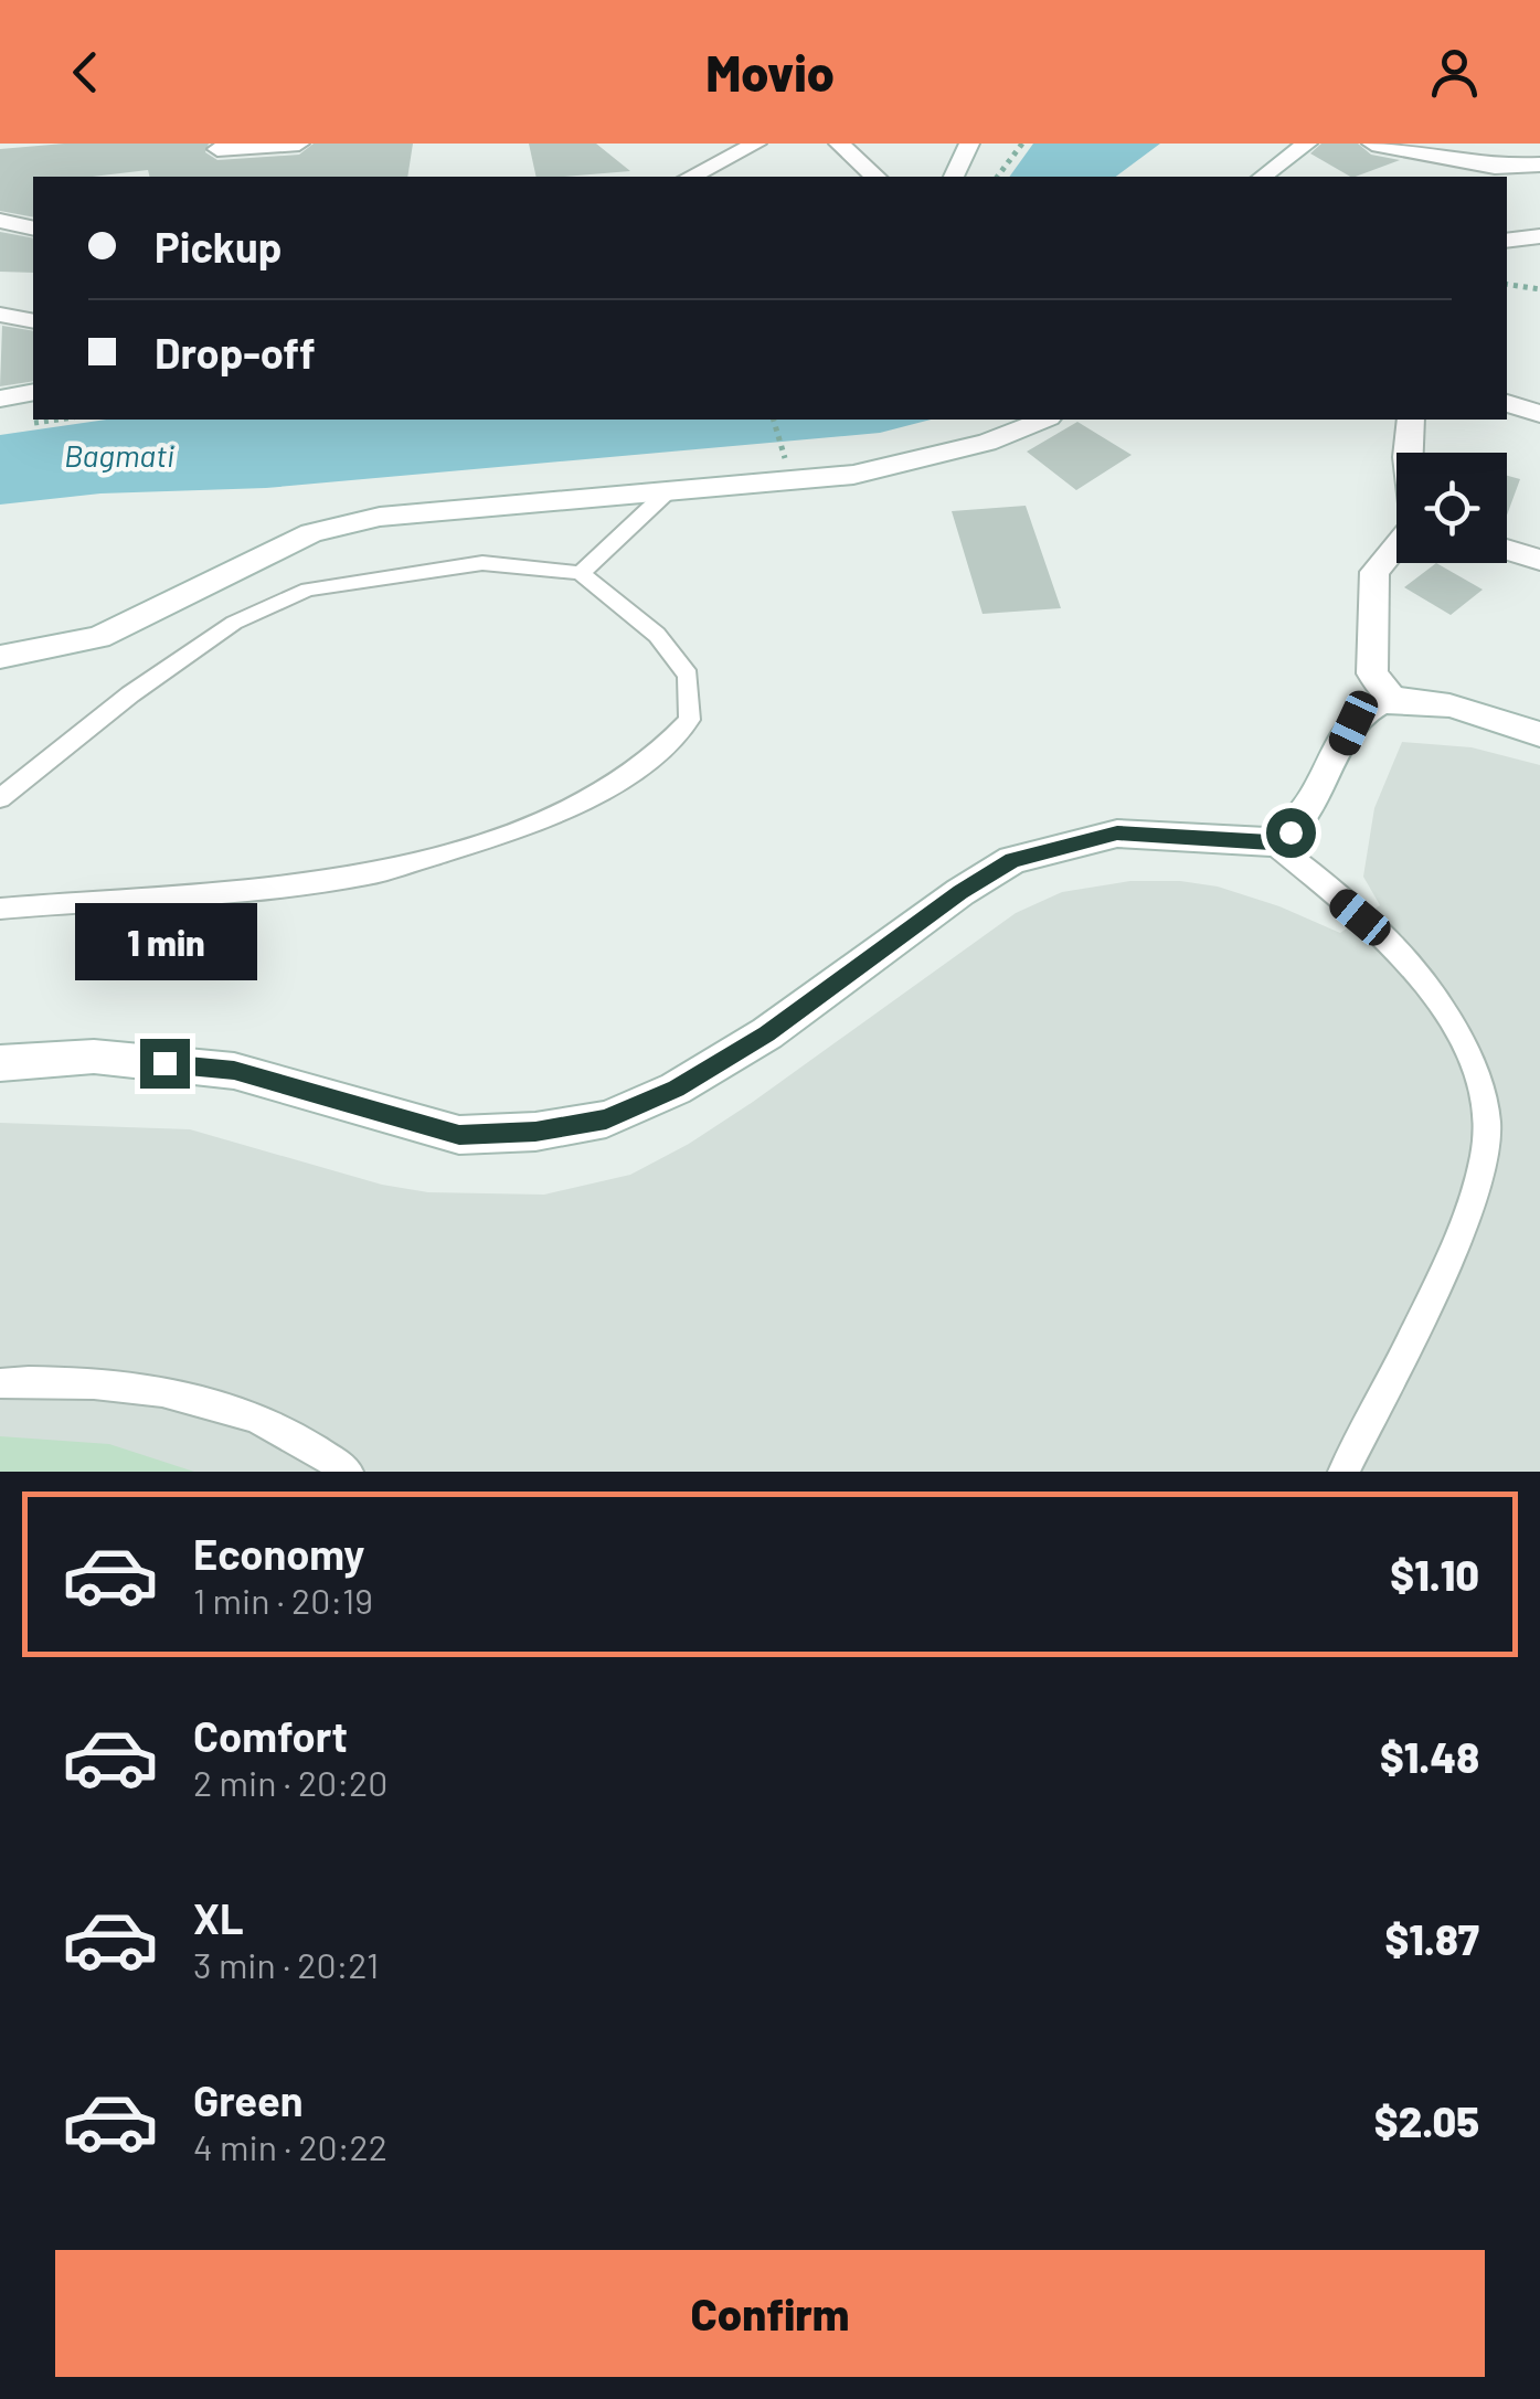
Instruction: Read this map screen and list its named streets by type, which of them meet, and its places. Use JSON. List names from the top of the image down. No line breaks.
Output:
{"water":["Bagmati"],"page":{"header":"Movio","banner":["Pickup","Drop-off"],"bubble":"1 min","list":[{"name":"Economy","note":"1 min · 20:19","value":"$1.10"},{"name":"Comfort","note":"2 min · 20:20","value":"$1.48"},{"name":"XL","note":"3 min · 20:21","value":"$1.87"},{"name":"Green","note":"4 min · 20:22","value":"$2.05"}],"buttons":"Confirm"}}
